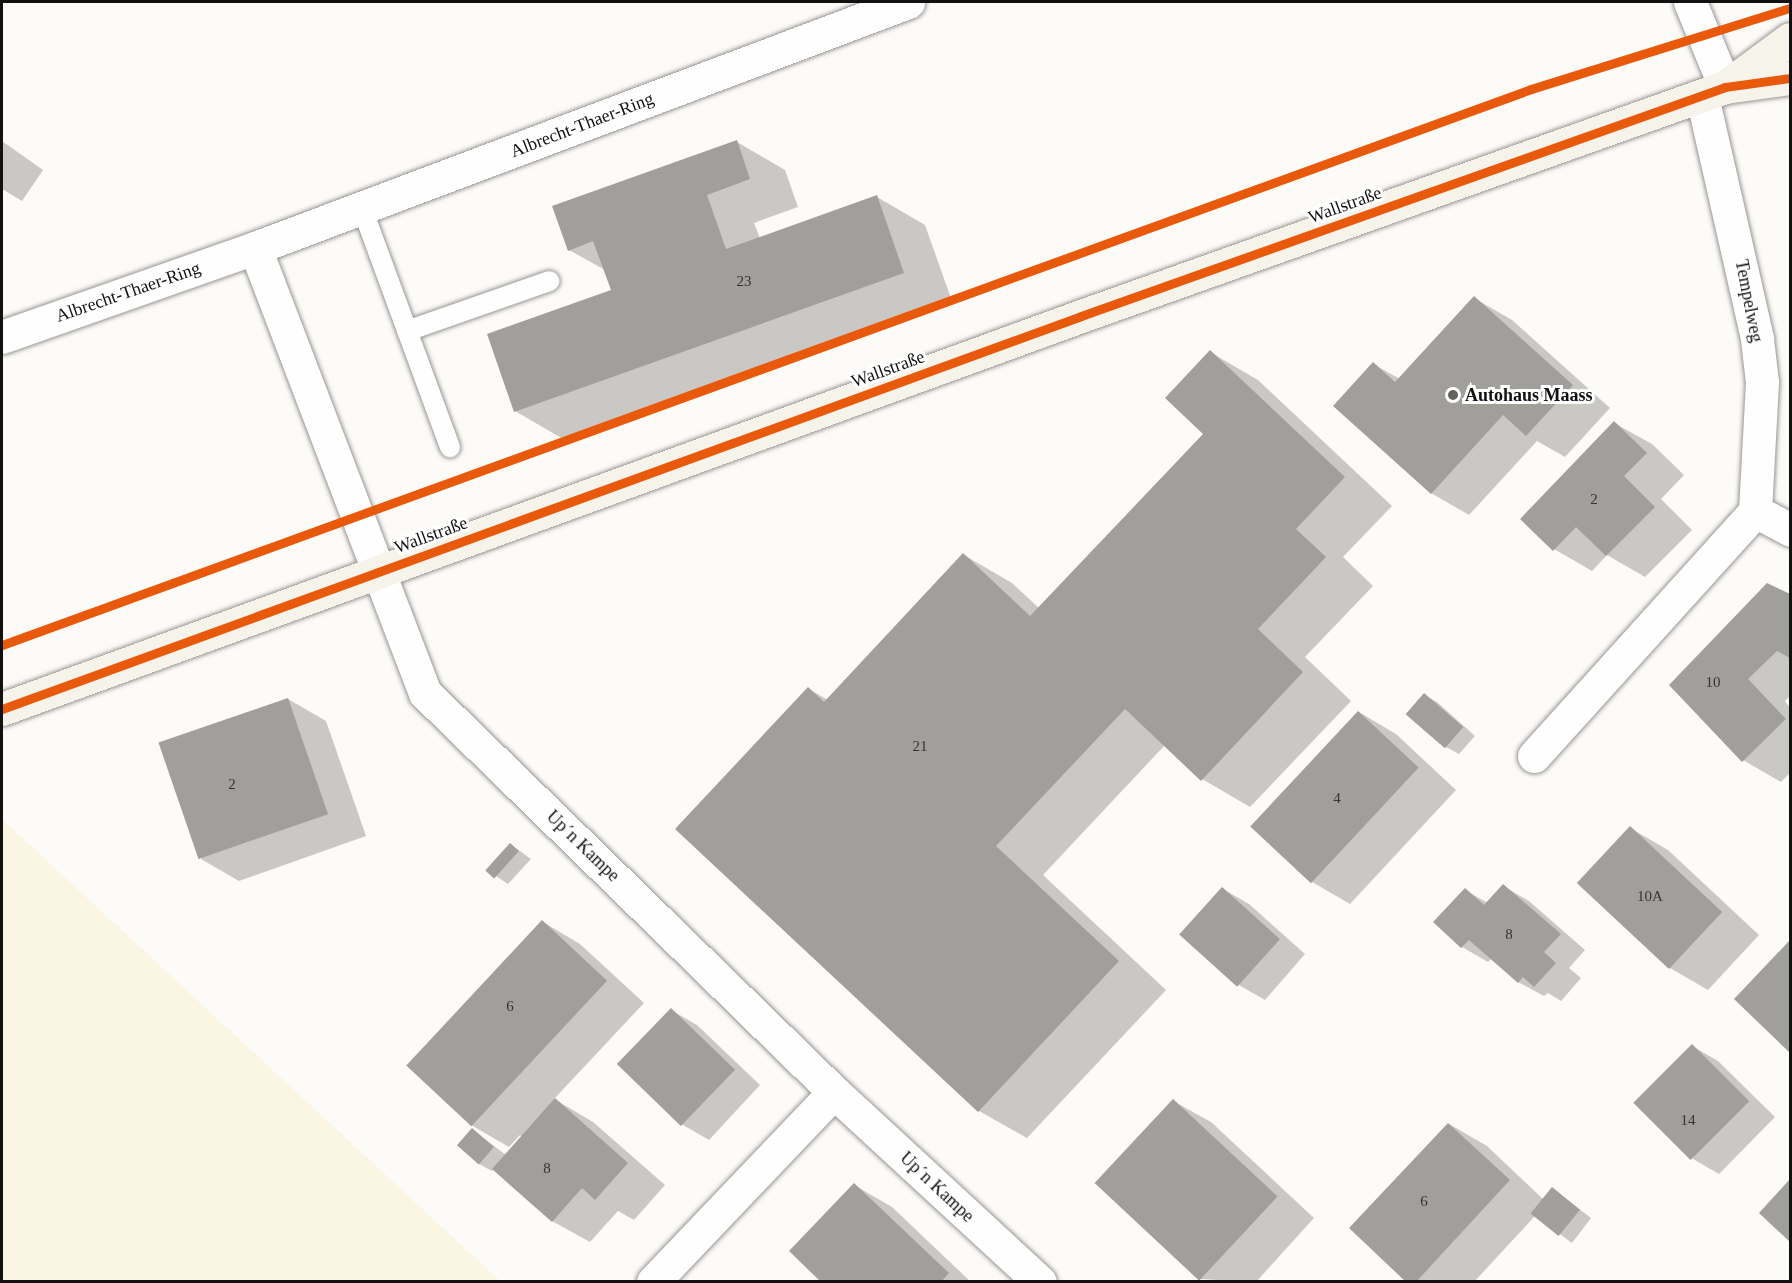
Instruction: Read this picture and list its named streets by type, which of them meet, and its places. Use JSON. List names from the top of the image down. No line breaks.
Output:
{"streets":{"street":["Albrecht-Thaer-Ring","Wallstraße","Tempelweg","Up´n Kampe"]},"crossings":[["Wallstraße","Tempelweg"],["Wallstraße","Up´n Kampe"]],"places":["Autohaus Maass"],"house_numbers":["23","2","10","21","2","4","10A","8","6","14","8","6"]}
